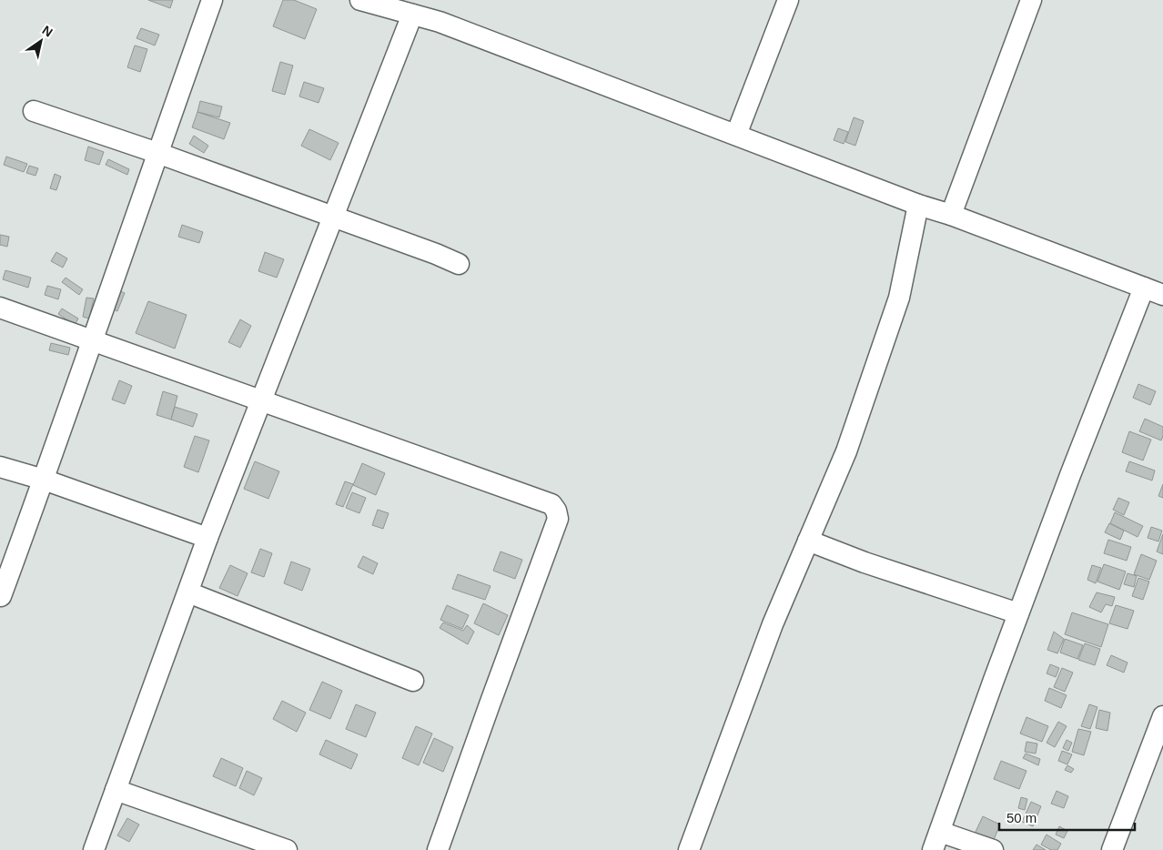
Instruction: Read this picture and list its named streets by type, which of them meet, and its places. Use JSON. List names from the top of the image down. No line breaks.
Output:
{"scale_bar":"50 m","north":"top right"}
